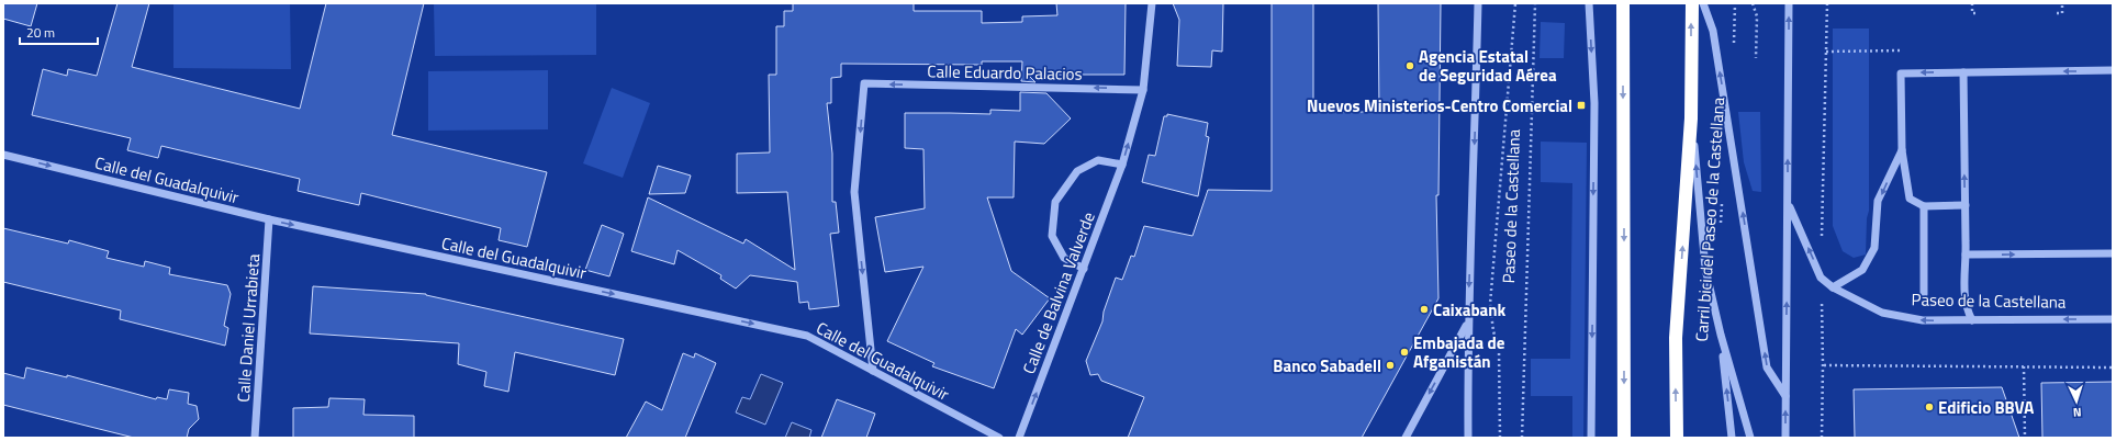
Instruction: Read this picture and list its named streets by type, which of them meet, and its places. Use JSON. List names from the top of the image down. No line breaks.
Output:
{"streets":{"street":["Calle Eduardo Palacios","Calle del Guadalquivir","Paseo de la Castellana","Calle de Balvina Valverde","Calle Daniel Urrabieta"],"path":["Carril bici del Paseo de la Castellana"]},"crossings":[["Calle Eduardo Palacios","Calle del Guadalquivir"],["Calle Eduardo Palacios","Calle de Balvina Valverde"],["Calle del Guadalquivir","Calle Daniel Urrabieta"]],"one_way":["Calle del Guadalquivir","Calle de Balvina Valverde"],"places":{"other":["Agencia Estatal de Seguridad Aérea","Caixabank","Embajada de Afganistán","Banco Sabadell","Edificio BBVA"],"transit":["Nuevos Ministerios-Centro Comercial"]},"scale_bar":"20 m","north":"bottom"}
